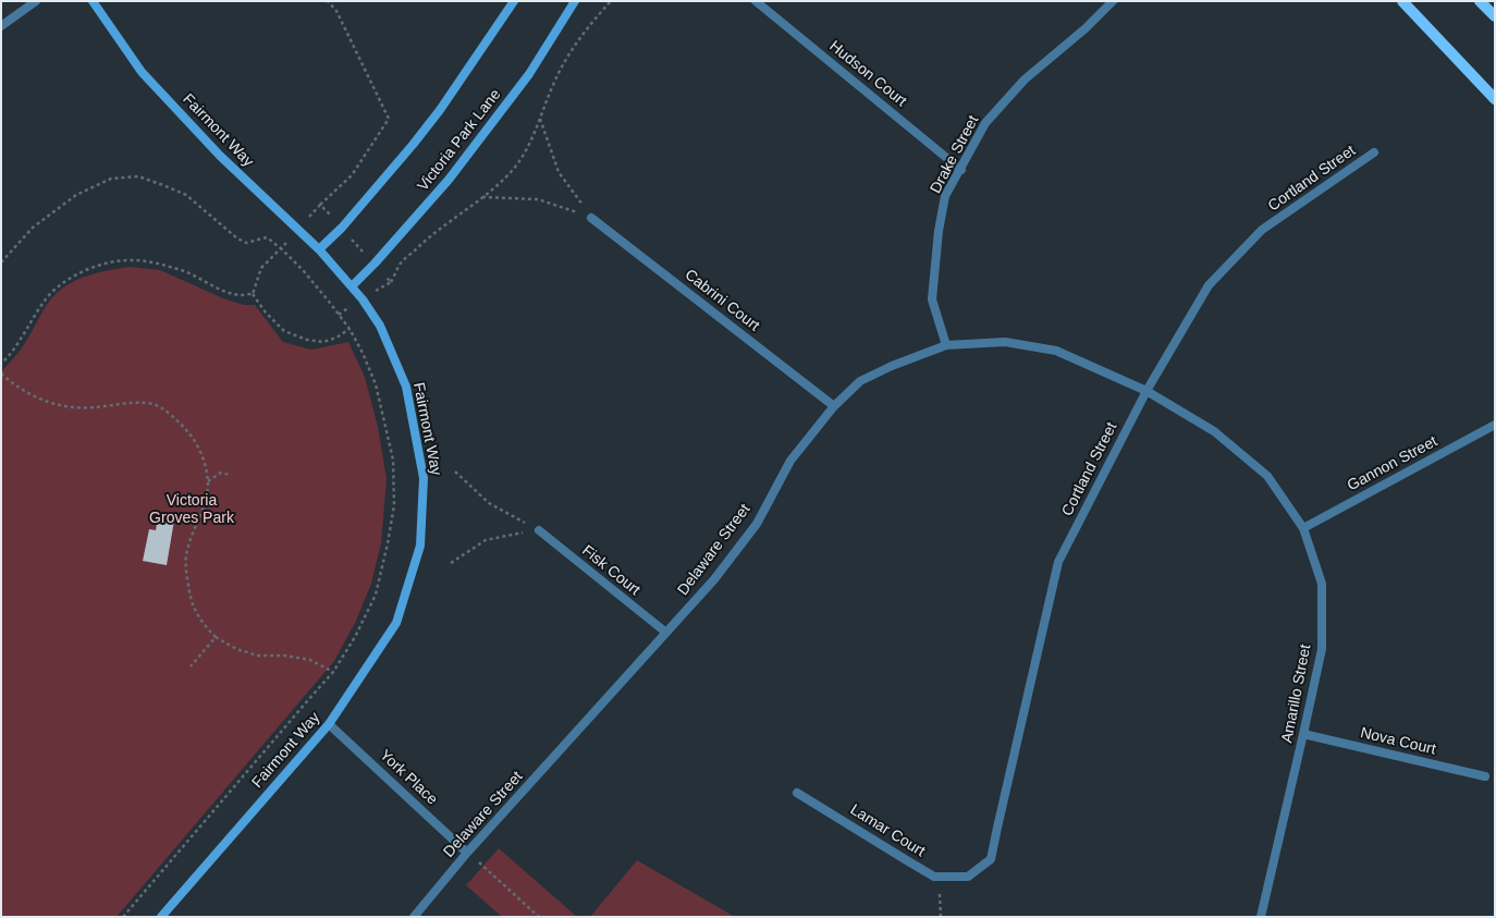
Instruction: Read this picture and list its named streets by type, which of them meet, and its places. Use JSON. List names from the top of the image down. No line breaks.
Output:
{"streets":{"street":["Hudson Court","Fairmont Way","Victoria Park Lane","Drake Street","Cortland Street","Cabrini Court","Gannon Street","Delaware Street","Fisk Court","Amarillo Street","Nova Court","York Place","Lamar Court"]},"crossings":[["Hudson Court","Drake Street"],["Fairmont Way","Victoria Park Lane"],["Fairmont Way","York Place"],["Drake Street","Delaware Street"],["Cortland Street","Delaware Street"],["Cortland Street","Amarillo Street"],["Cortland Street","Lamar Court"],["Cabrini Court","Delaware Street"],["Gannon Street","Amarillo Street"],["Delaware Street","Fisk Court"],["Delaware Street","Amarillo Street"],["Delaware Street","York Place"],["Amarillo Street","Nova Court"]],"parks":["Victoria Groves Park"]}
